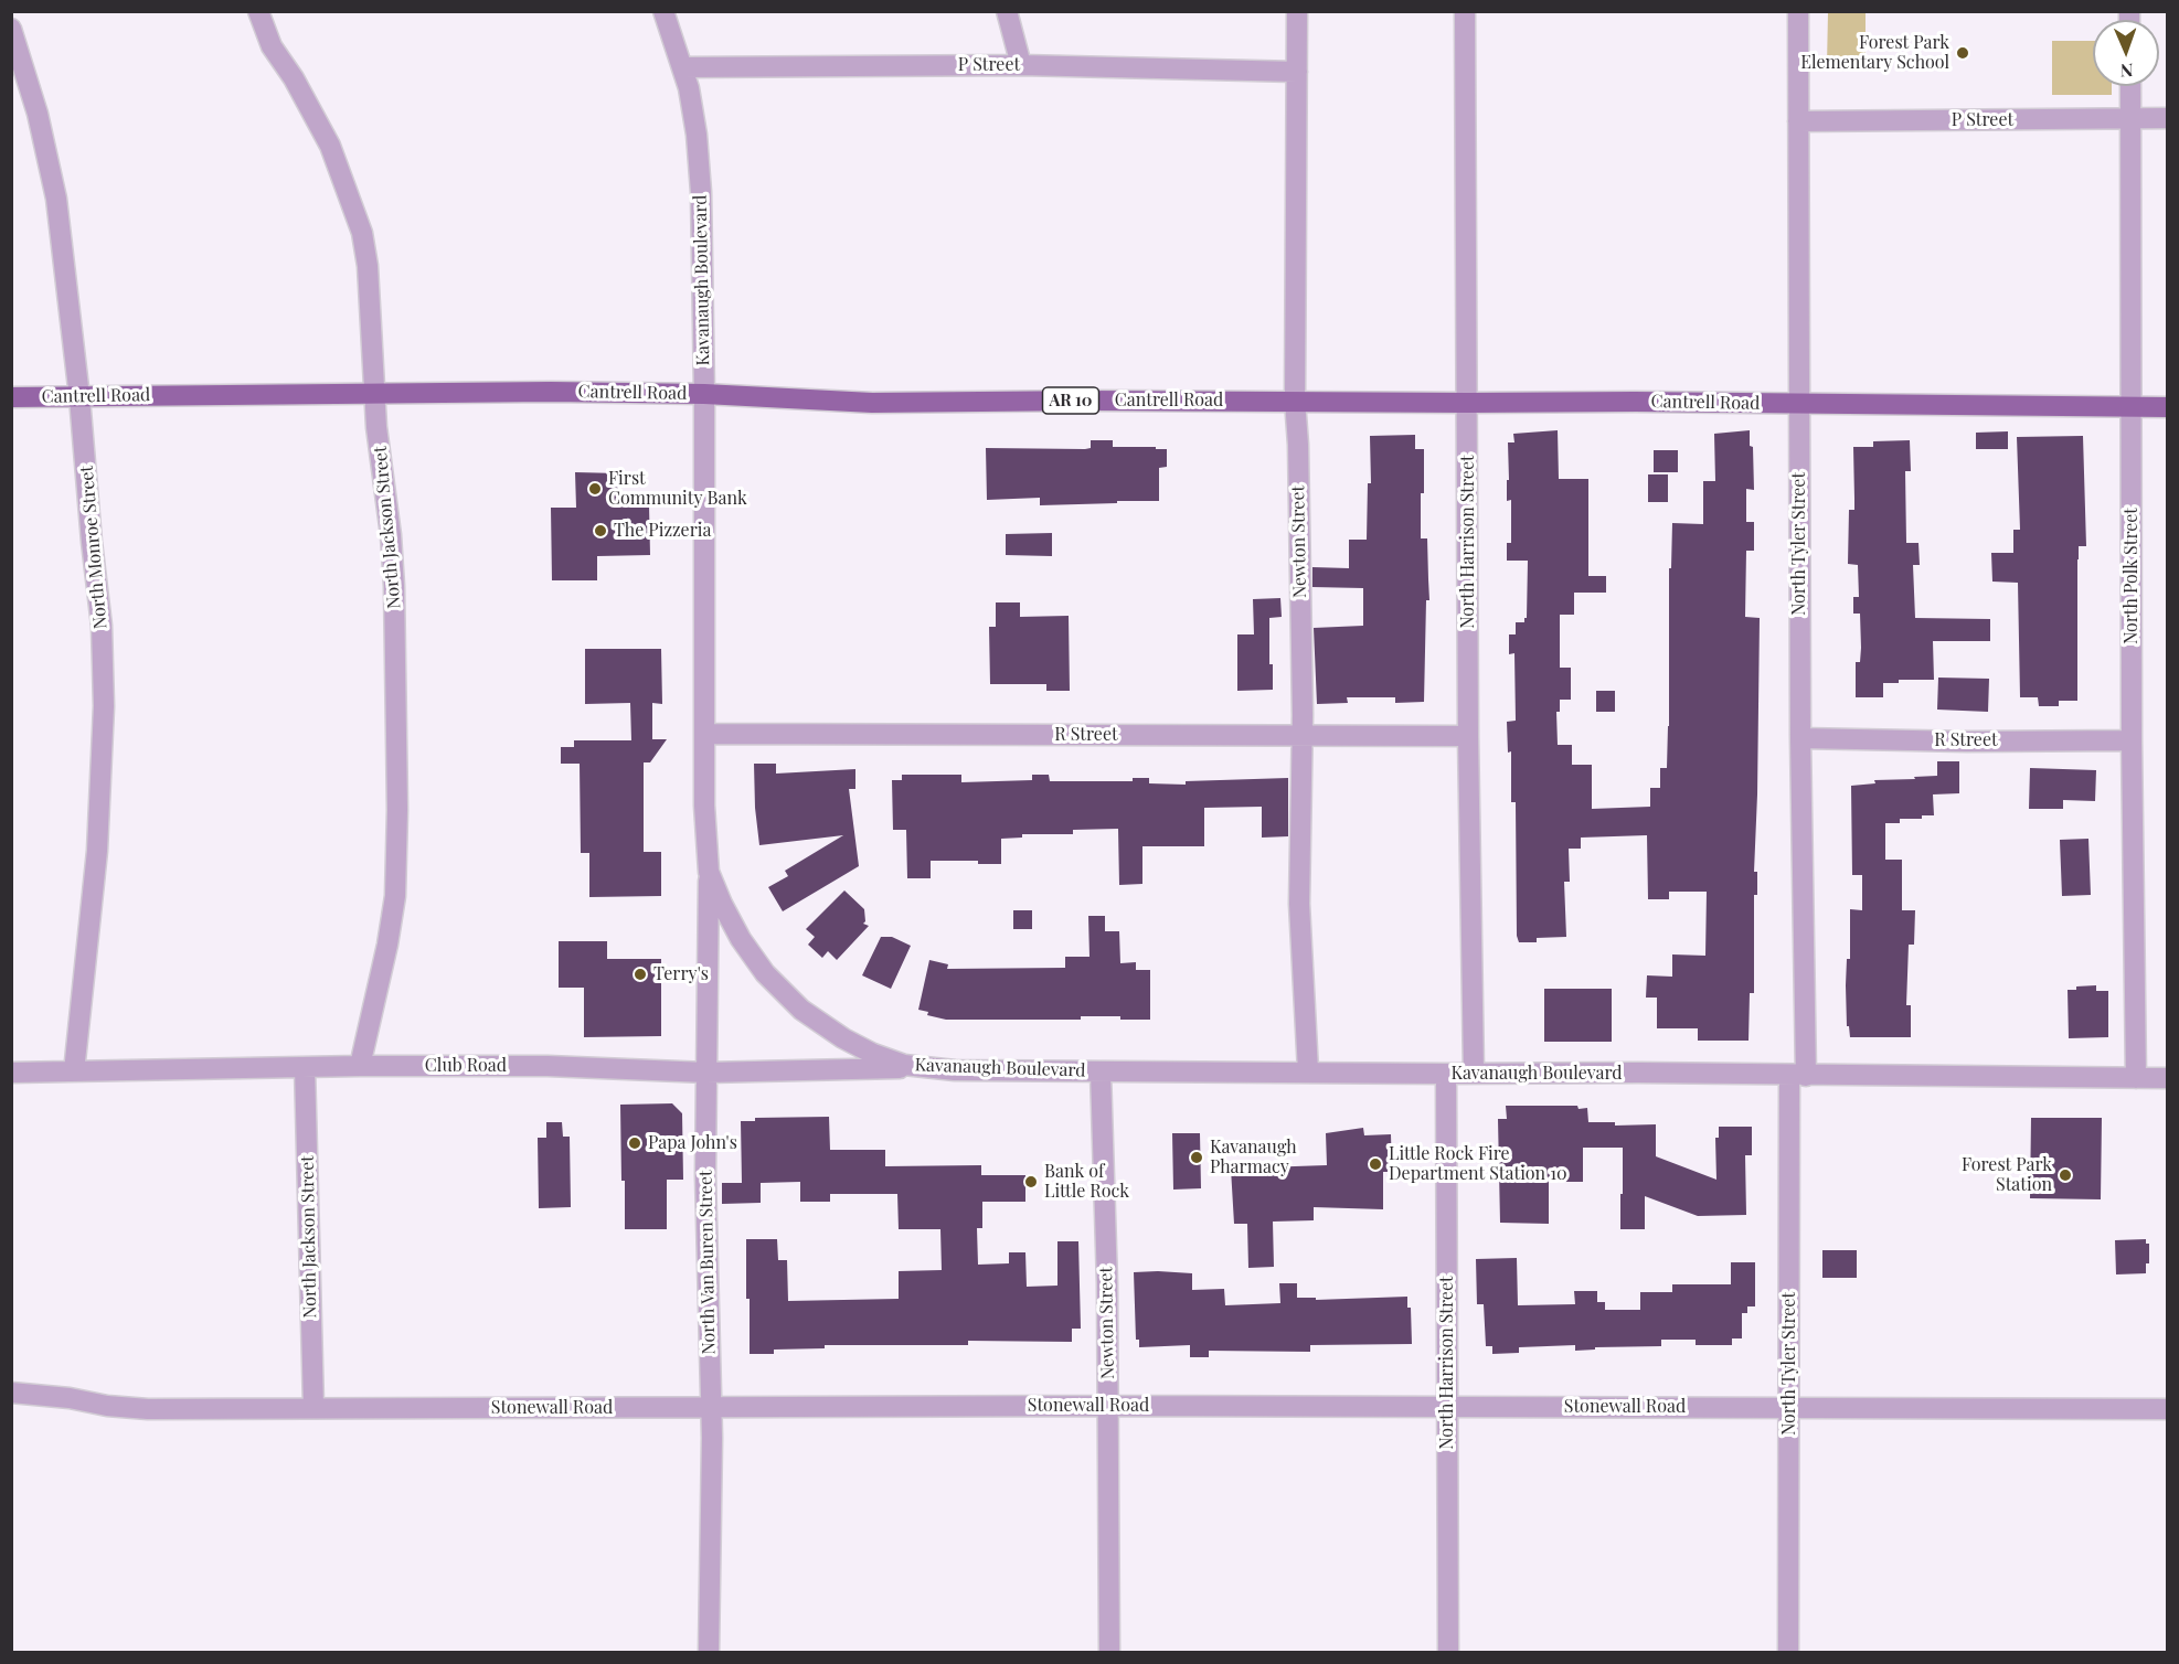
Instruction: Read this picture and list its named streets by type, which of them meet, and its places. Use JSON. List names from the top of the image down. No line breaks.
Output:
{"streets":{"main road":["Cantrell Road","AR 10"],"street":["P Street","Kavanaugh Boulevard","North Jackson Street","Newton Street","North Harrison Street","North Tyler Street","North Monroe Street","North Polk Street","R Street","Club Road","North Van Buren Street","Stonewall Road"]},"crossings":[["P Street","Kavanaugh Boulevard"],["P Street","Newton Street"],["P Street","North Tyler Street"],["P Street","North Polk Street"],["Kavanaugh Boulevard","Cantrell Road"],["Kavanaugh Boulevard","Newton Street"],["Kavanaugh Boulevard","North Harrison Street"],["Kavanaugh Boulevard","North Tyler Street"],["Kavanaugh Boulevard","North Polk Street"],["Kavanaugh Boulevard","R Street"],["Kavanaugh Boulevard","Club Road"],["Kavanaugh Boulevard","North Van Buren Street"],["Cantrell Road","North Jackson Street"],["Cantrell Road","Newton Street"],["Cantrell Road","North Harrison Street"],["Cantrell Road","North Tyler Street"],["Cantrell Road","North Monroe Street"],["Cantrell Road","North Polk Street"],["North Jackson Street","Club Road"],["North Jackson Street","Stonewall Road"],["Newton Street","R Street"],["Newton Street","Stonewall Road"],["North Harrison Street","R Street"],["North Harrison Street","Stonewall Road"],["North Tyler Street","R Street"],["North Tyler Street","Stonewall Road"],["North Monroe Street","Club Road"],["North Polk Street","R Street"],["Club Road","North Van Buren Street"],["North Van Buren Street","Stonewall Road"]],"places":["Forest Park Elementary School","First Community Bank","The Pizzeria","Terry's","Papa John's","Kavanaugh Pharmacy","Little Rock Fire Department Station 10","Forest Park Station","Bank of Little Rock"],"north":"bottom"}
